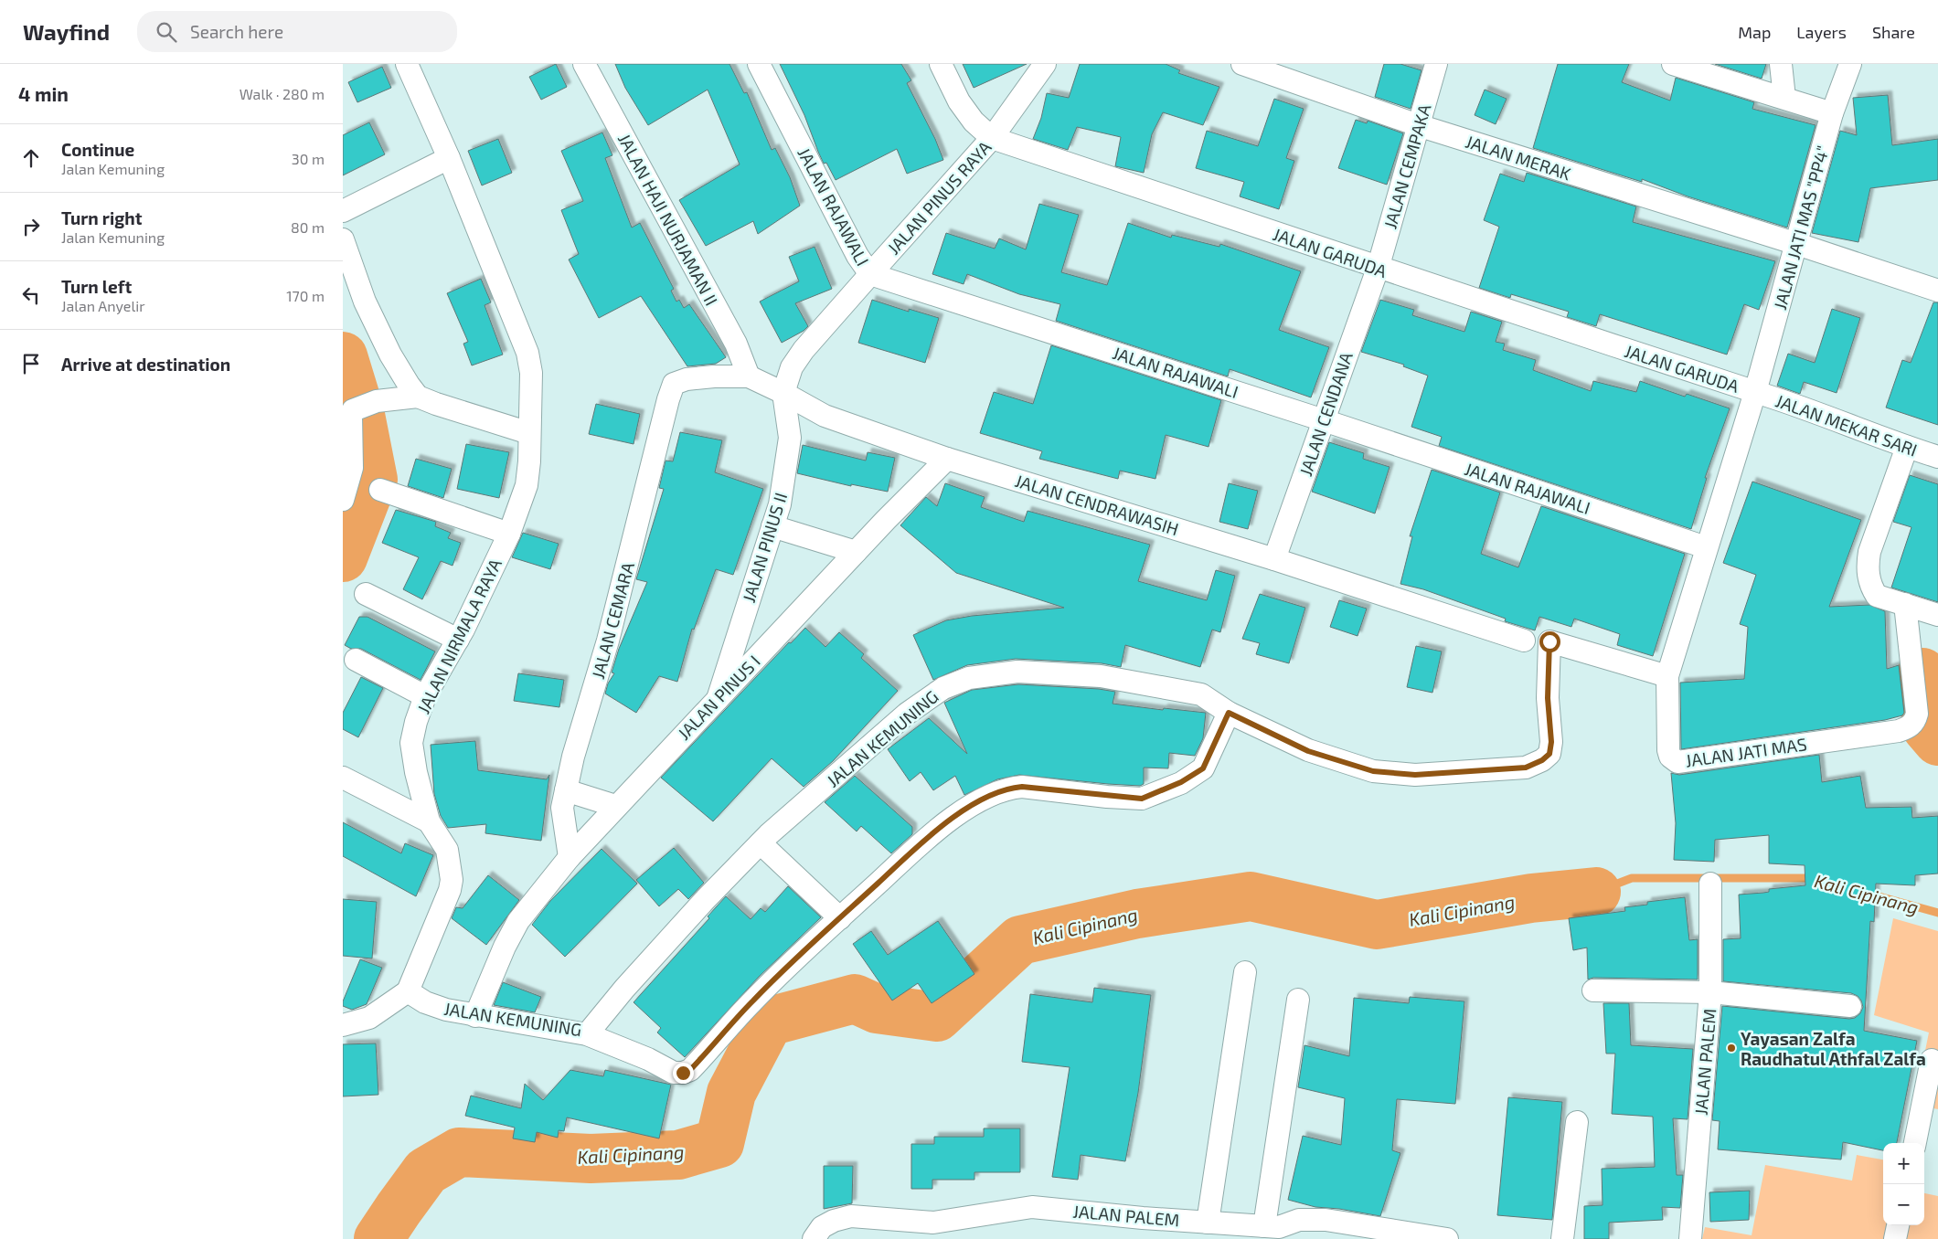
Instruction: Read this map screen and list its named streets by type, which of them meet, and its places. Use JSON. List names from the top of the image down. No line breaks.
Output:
{"streets":{"street":["JALAN MERAK","JALAN CEMPAKA","JALAN PINUS RAYA","JALAN RAJAWALI","JALAN HAJI NURJAMAN II","JALAN JATI MAS \"PP4\"","JALAN GARUDA","JALAN CENDANA","JALAN MEKAR SARI","JALAN CENDRAWASIH","JALAN PINUS II","JALAN CEMARA","JALAN NIRMALA RAYA","JALAN PINUS I","JALAN KEMUNING","JALAN JATI MAS","JALAN PALEM"]},"crossings":[["JALAN MERAK","JALAN CEMPAKA"],["JALAN MERAK","JALAN JATI MAS \"PP4\""],["JALAN CEMPAKA","JALAN GARUDA"],["JALAN CEMPAKA","JALAN CENDANA"],["JALAN PINUS RAYA","JALAN RAJAWALI"],["JALAN PINUS RAYA","JALAN GARUDA"],["JALAN PINUS RAYA","JALAN CENDRAWASIH"],["JALAN PINUS RAYA","JALAN PINUS II"],["JALAN RAJAWALI","JALAN CENDANA"],["JALAN RAJAWALI","JALAN JATI MAS"],["JALAN HAJI NURJAMAN II","JALAN CENDRAWASIH"],["JALAN JATI MAS \"PP4\"","JALAN GARUDA"],["JALAN JATI MAS \"PP4\"","JALAN MEKAR SARI"],["JALAN JATI MAS \"PP4\"","JALAN JATI MAS"],["JALAN GARUDA","JALAN CENDANA"],["JALAN GARUDA","JALAN MEKAR SARI"],["JALAN GARUDA","JALAN JATI MAS"],["JALAN CENDANA","JALAN CENDRAWASIH"],["JALAN MEKAR SARI","JALAN JATI MAS"],["JALAN CENDRAWASIH","JALAN PINUS II"],["JALAN CENDRAWASIH","JALAN CEMARA"],["JALAN CENDRAWASIH","JALAN PINUS I"],["JALAN PINUS II","JALAN PINUS I"],["JALAN CEMARA","JALAN PINUS I"],["JALAN NIRMALA RAYA","JALAN KEMUNING"],["JALAN PINUS I","JALAN KEMUNING"],["JALAN KEMUNING","JALAN JATI MAS"]],"water":["Kali Cipinang"],"places":["Yayasan Zalfa Raudhatul Athfal Zalfa"],"page":{"header":"Wayfind","search":"Search here","nav":["Map","Layers","Share"],"heading":["4 min","Walk · 280 m"],"list":[["Continue","Jalan Kemuning","30 m"],["Turn right","Jalan Kemuning","80 m"],["Turn left","Jalan Anyelir","170 m"],"Arrive at destination"],"map_buttons":["+","−"]}}
